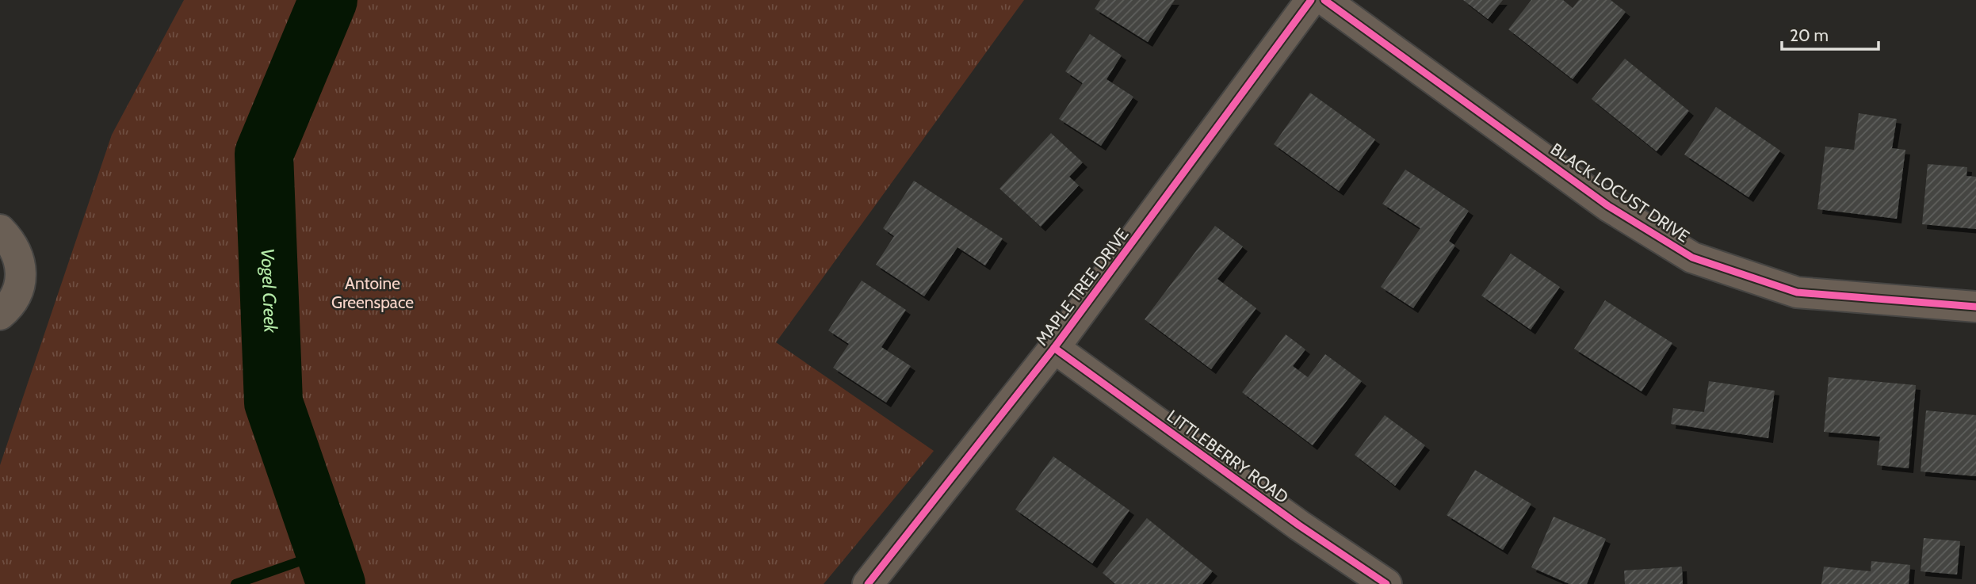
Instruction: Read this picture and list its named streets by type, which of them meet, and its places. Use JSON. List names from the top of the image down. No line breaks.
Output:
{"streets":{"street":["BLACK LOCUST DRIVE","MAPLE TREE DRIVE","LITTLEBERRY ROAD"]},"crossings":[["MAPLE TREE DRIVE","LITTLEBERRY ROAD"]],"water":["Vogel Creek"],"parks":["Antoine Greenspace"],"scale_bar":"20 m"}
